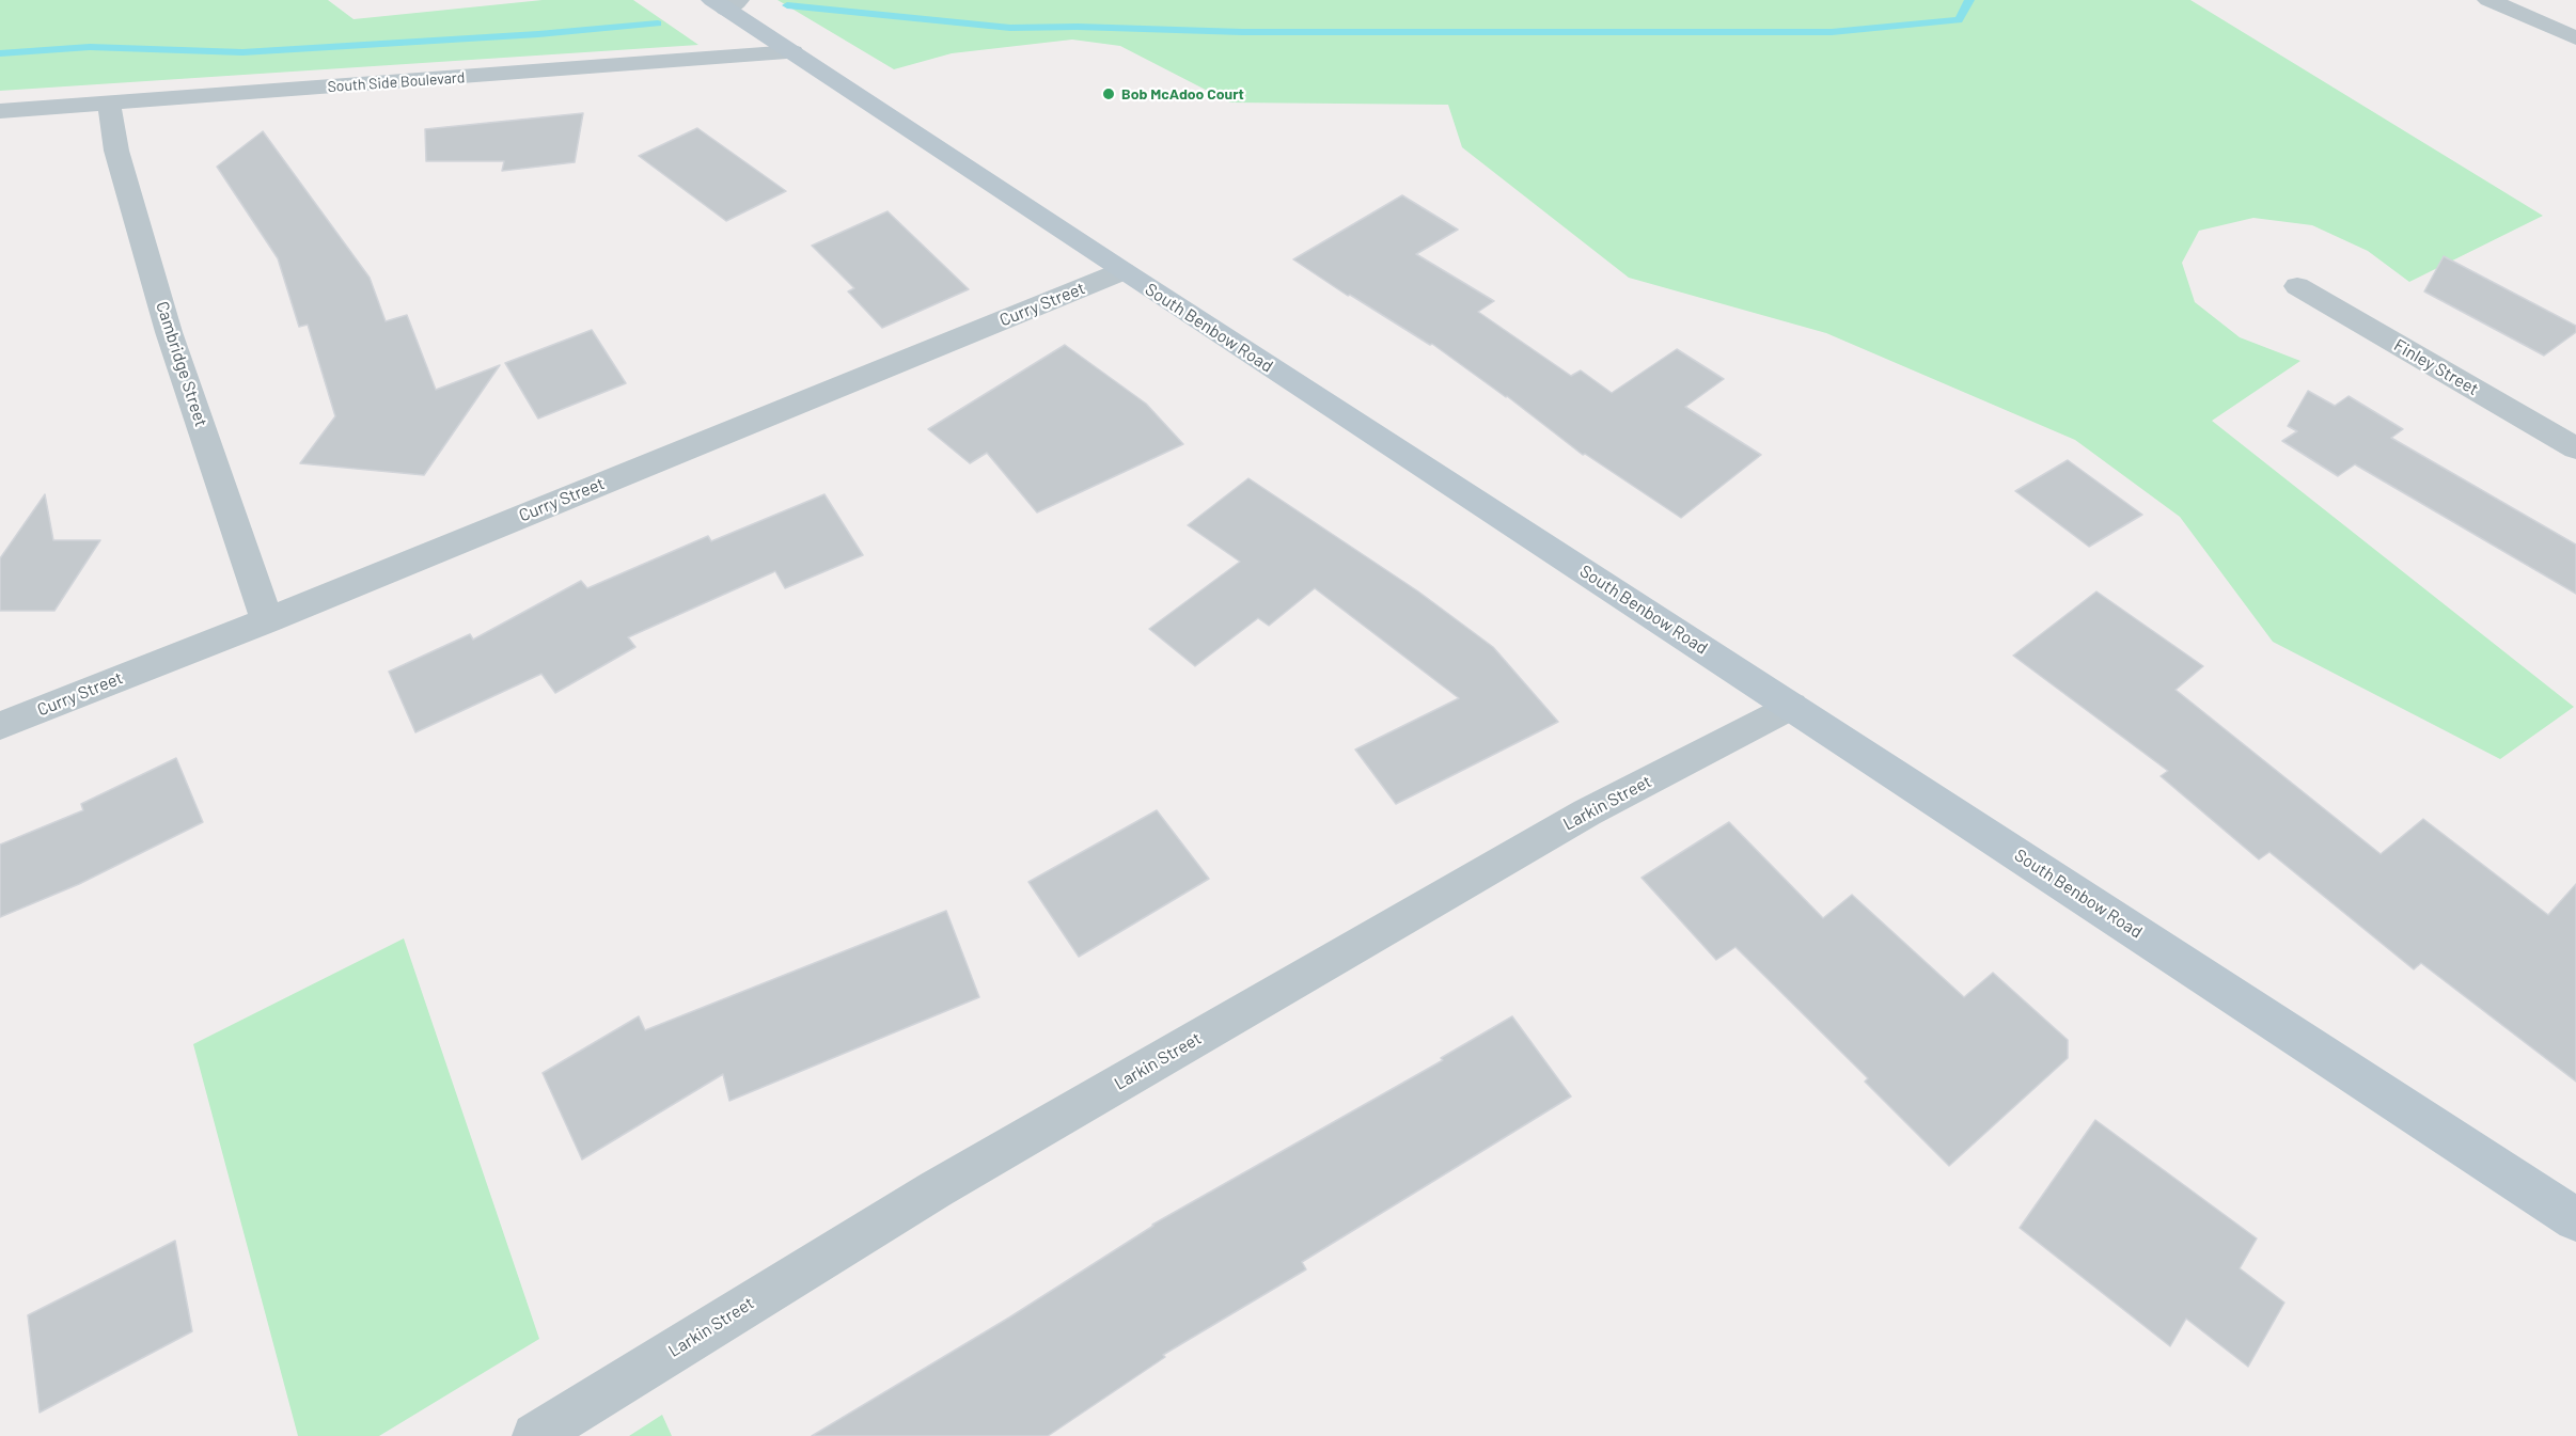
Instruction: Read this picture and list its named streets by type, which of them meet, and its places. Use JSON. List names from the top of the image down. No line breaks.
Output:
{"streets":{"main road":["South Benbow Road"],"street":["South Side Boulevard","Curry Street","Cambridge Street","Finley Street","Larkin Street"]},"crossings":[["South Side Boulevard","South Benbow Road"],["South Side Boulevard","Cambridge Street"],["Curry Street","South Benbow Road"],["Curry Street","Cambridge Street"],["South Benbow Road","Larkin Street"]],"places":["Bob McAdoo Court"]}
